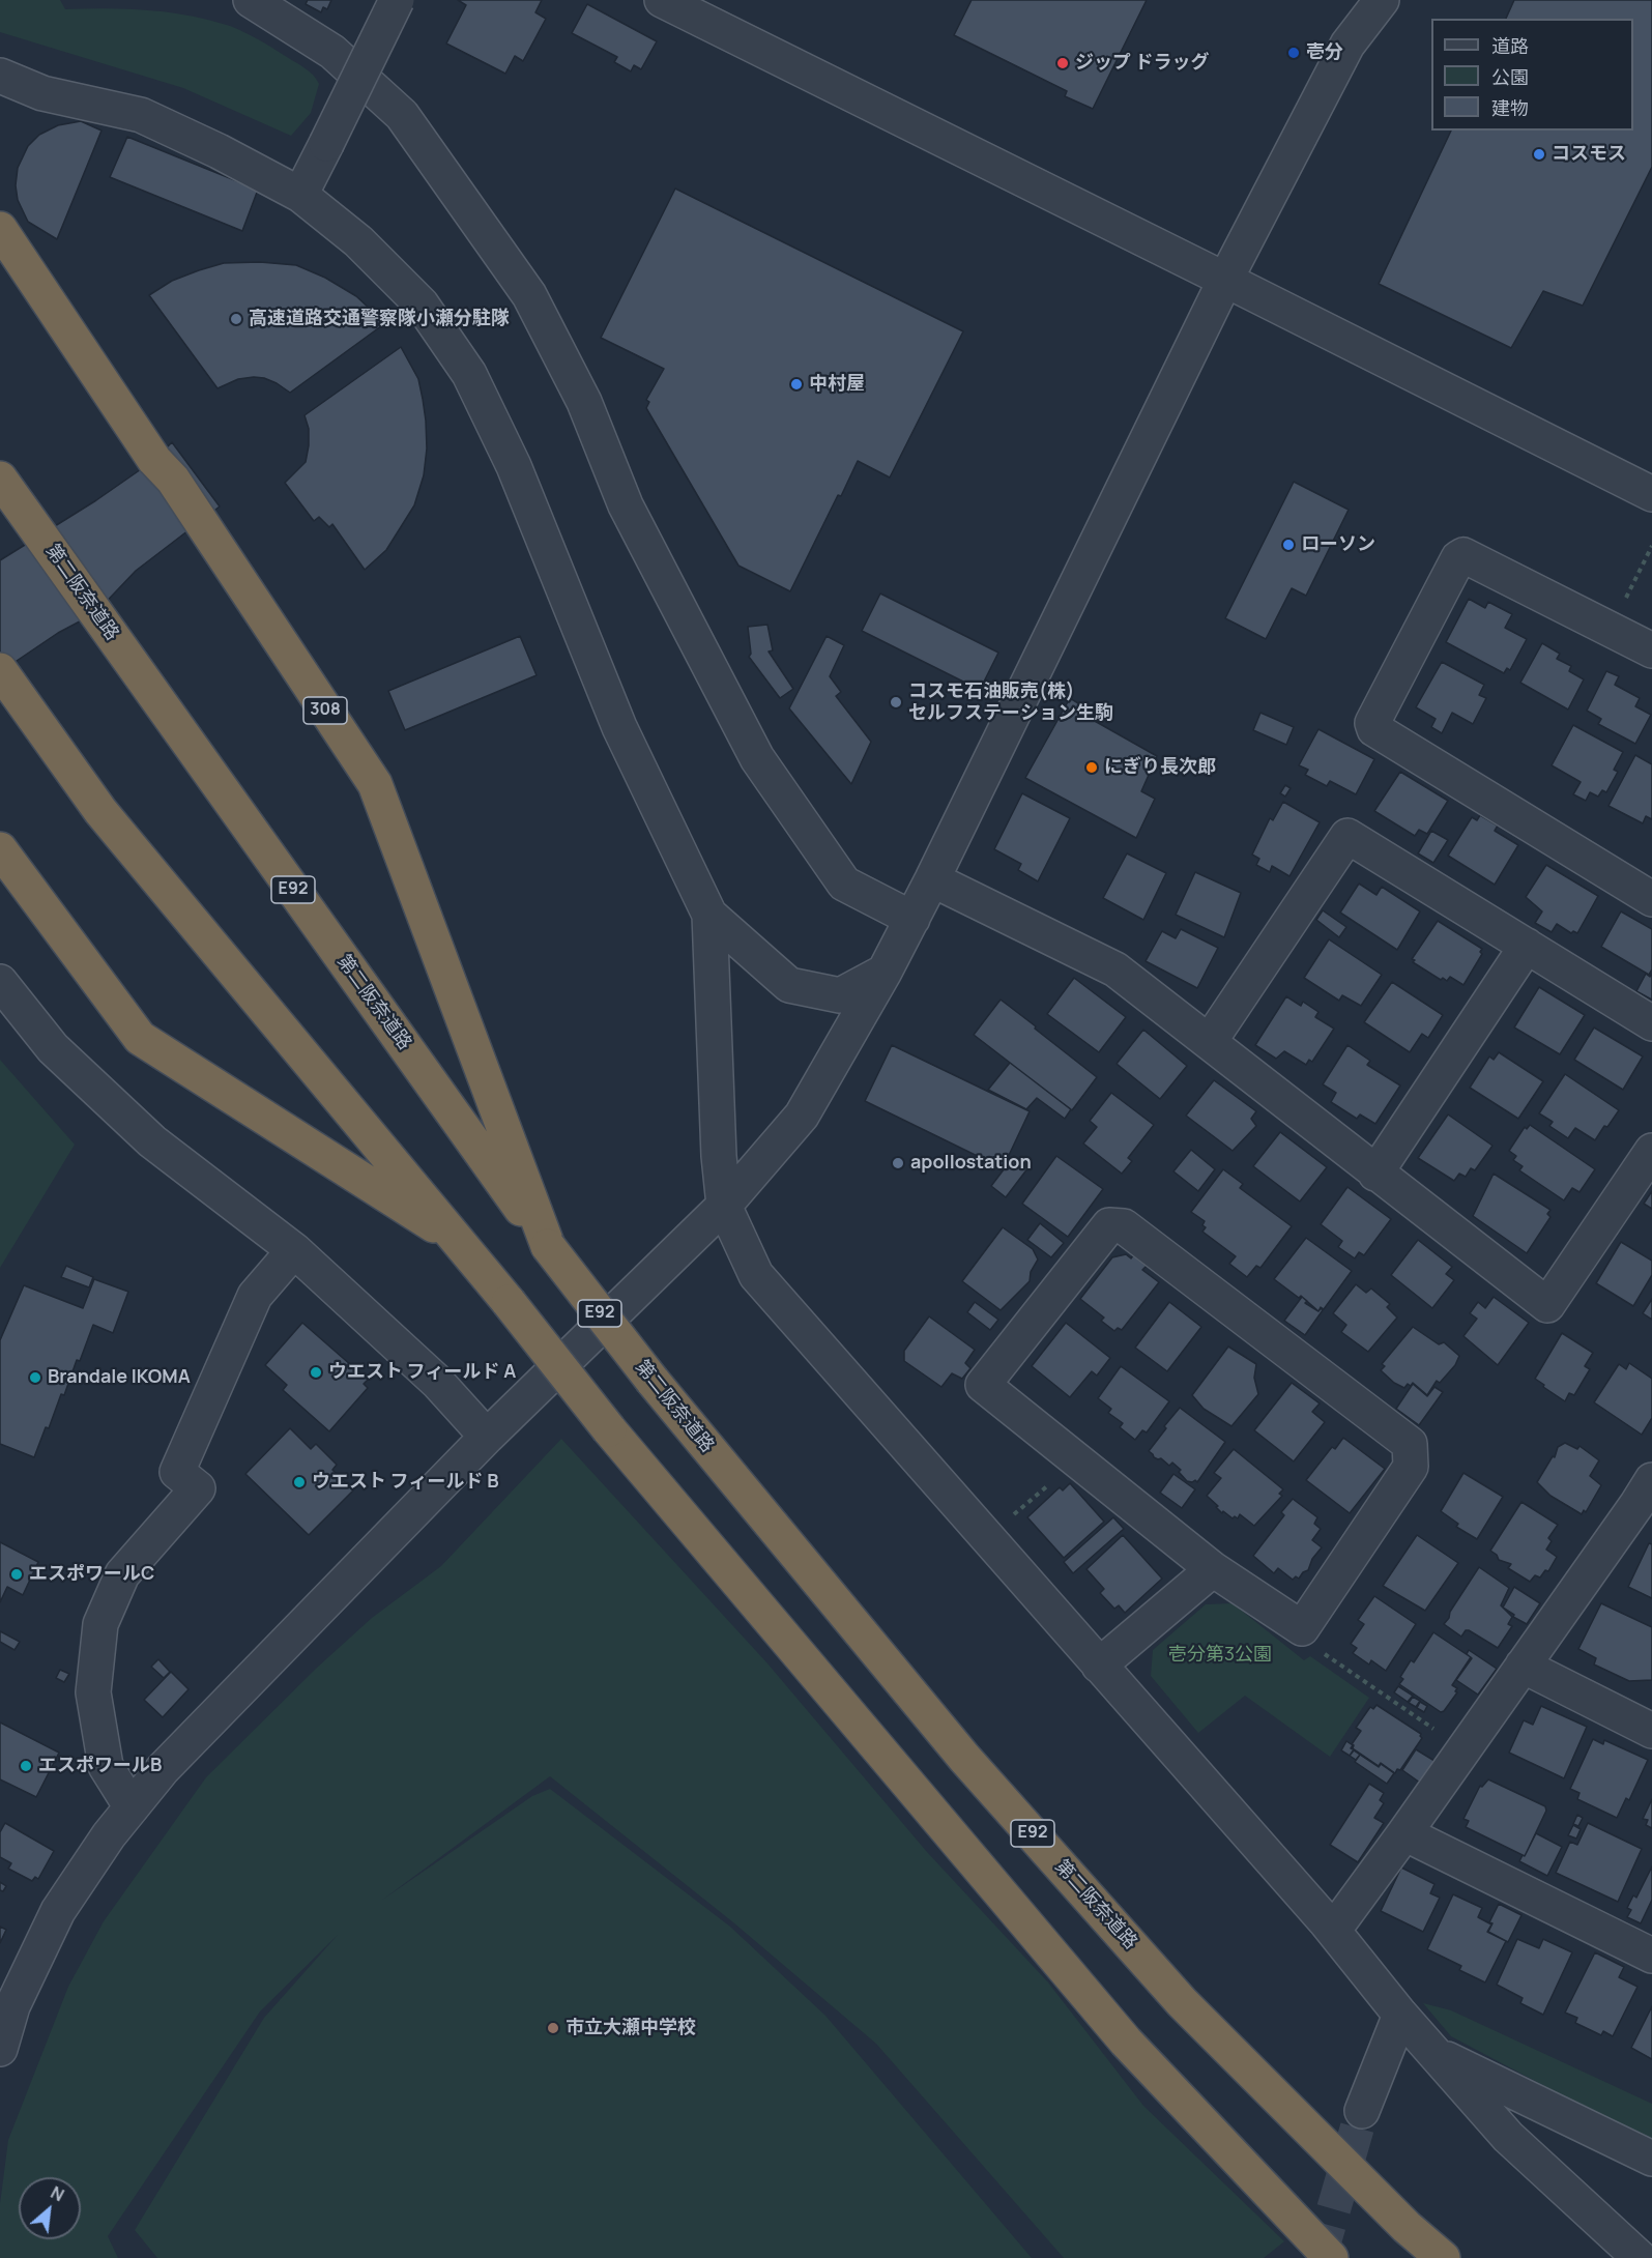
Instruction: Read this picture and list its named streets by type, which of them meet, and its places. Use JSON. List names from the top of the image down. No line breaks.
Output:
{"streets":{"highway":["第二阪奈道路","308","E92"]},"crossings":[["第二阪奈道路","308"]],"parks":["壱分第3公園"],"places":["壱分","ジップ ドラッグ","コスモス","高速道路交通警察隊小瀬分駐隊","中村屋","ローソン","コスモ石油販売(株) セルフステーション生駒","にぎり長次郎","apollostation","ウエスト フィールド A","Brandale IKOMA","ウエスト フィールド B","エスポワールC","エスポワールB","市立大瀬中学校"],"legend":["道路","公園","建物"],"north":"top right"}
